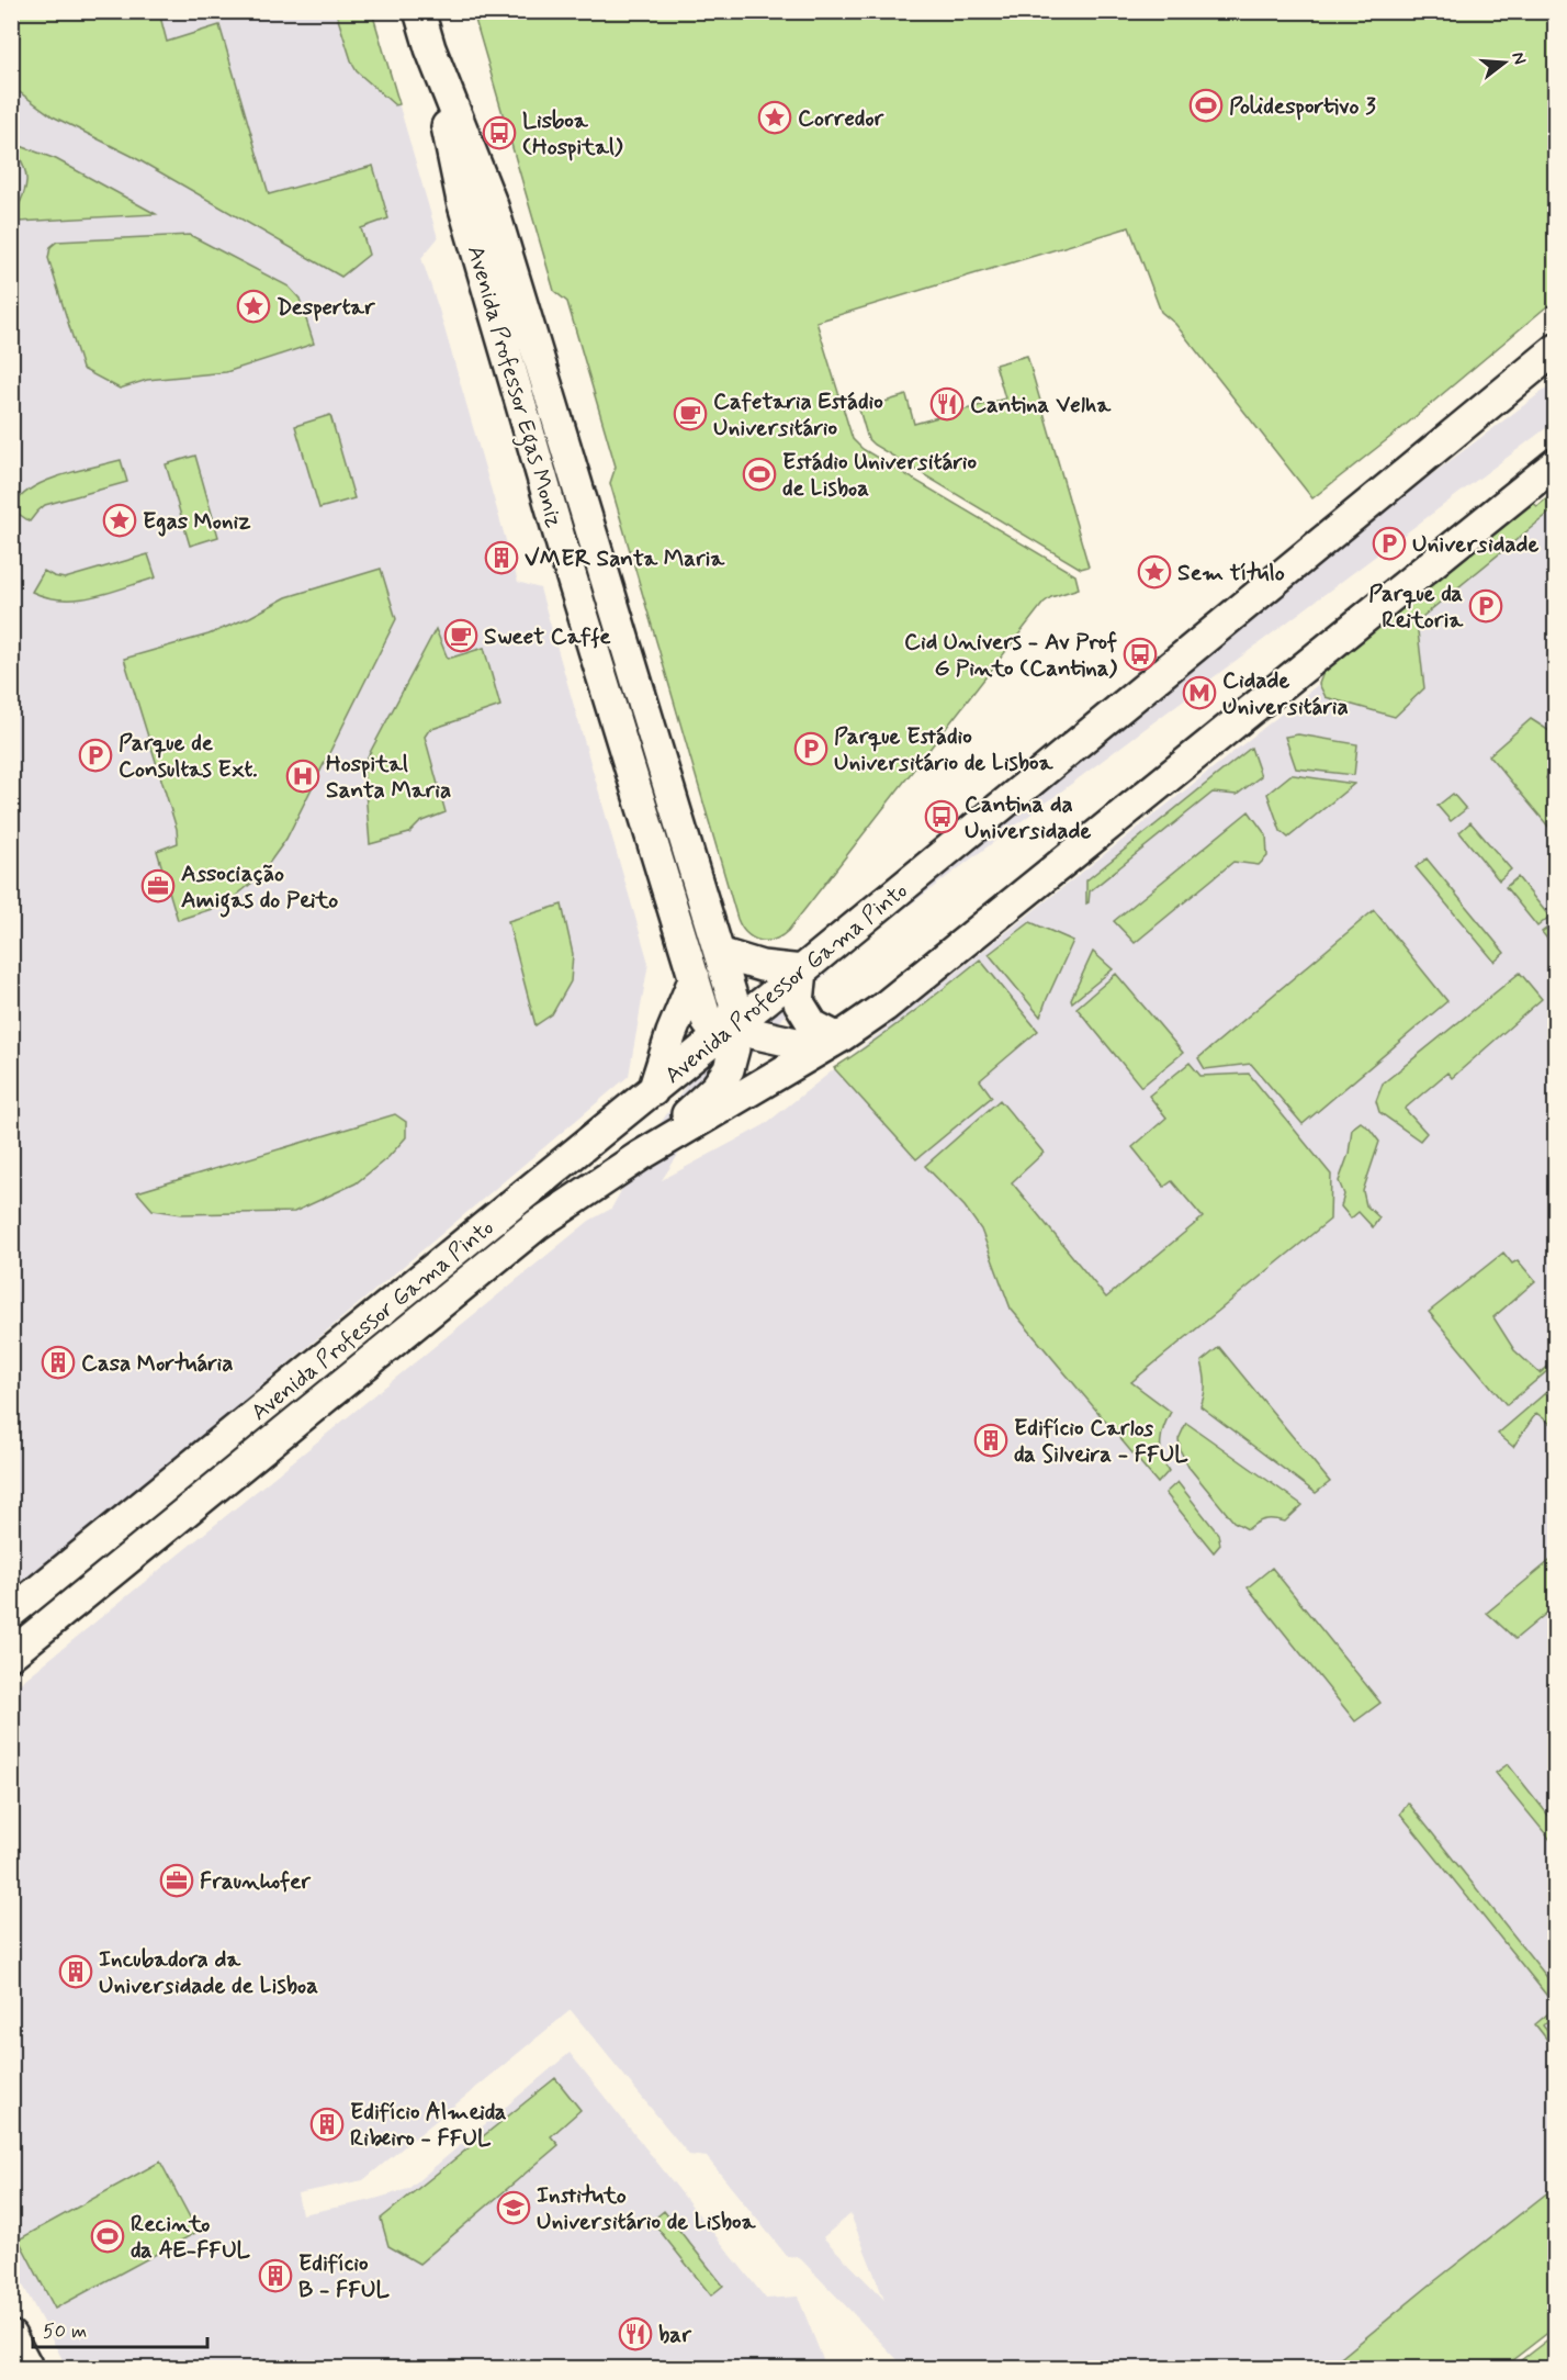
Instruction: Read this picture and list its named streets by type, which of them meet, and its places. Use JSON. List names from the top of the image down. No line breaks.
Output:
{"streets":{"main road":["Avenida Professor Egas Moniz","Avenida Professor Gama Pinto"]},"crossings":[["Avenida Professor Egas Moniz","Avenida Professor Gama Pinto"]],"places":{"sports":["Polidesportivo 3","Estádio Universitário de Lisboa","Recinto da AE-FFUL"],"place":["Corredor","Despertar","Egas Moniz","Sem título"],"bus stop":["Lisboa (Hospital)","Cid Univers - Av Prof G Pinto (Cantina)","Cantina da Universidade"],"restaurant":["Cantina Velha","bar"],"cafe":["Cafetaria Estádio Universitário","Sweet Caffe"],"parking":["Universidade","Parque da Reitoria","Parque Estádio Universitário de Lisboa","Parque de Consultas Ext."],"building":["VMER Santa Maria","Casa Mortuária","Edifício Carlos da Silveira - FFUL","Incubadora da Universidade de Lisboa","Edifício Almeida Ribeiro - FFUL","Edifício B - FFUL"],"metro station":["Cidade Universitária"],"hospital":["Hospital Santa Maria"],"office":["Associação Amigas do Peito","Fraunhofer"],"school or university":["Instituto Universitário de Lisboa"]},"scale_bar":"50 m","north":"right"}
